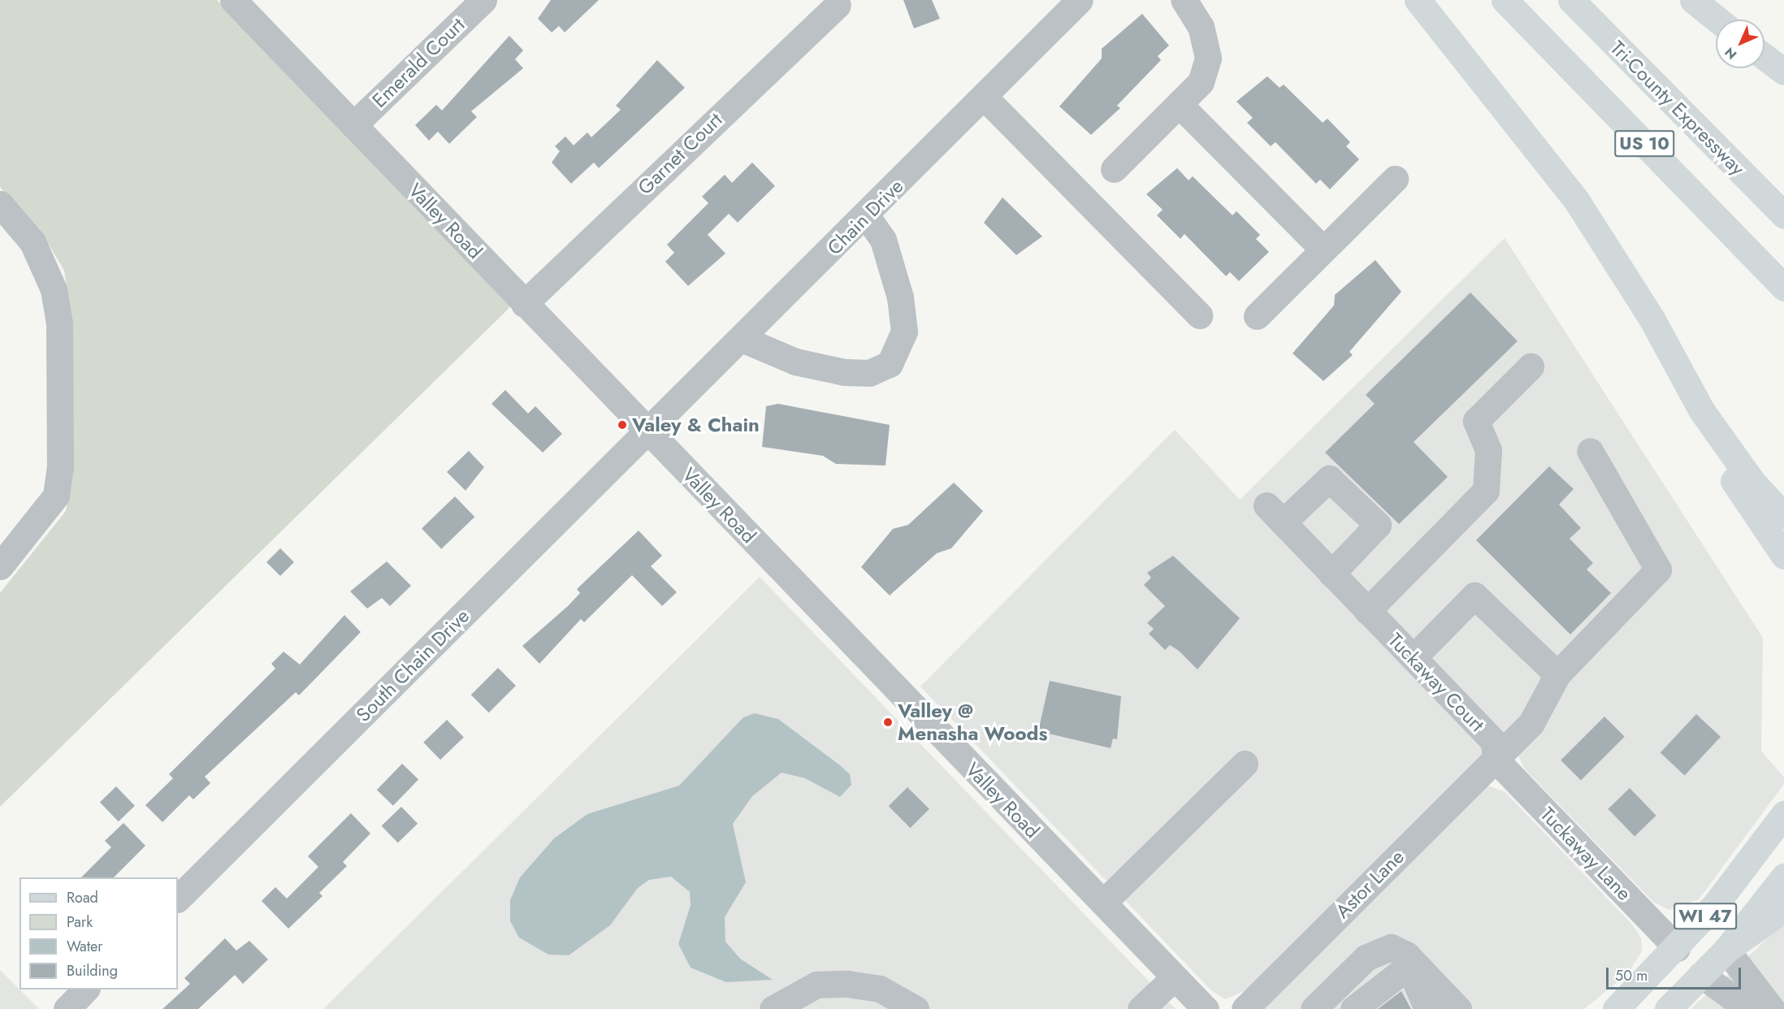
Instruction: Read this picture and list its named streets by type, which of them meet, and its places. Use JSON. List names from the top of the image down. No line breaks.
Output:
{"streets":{"main road":["Tri-County Expressway","US 10","WI 47"],"street":["Emerald Court","Garnet Court","Chain Drive","Valley Road","South Chain Drive","Tuckaway Court","Tuckaway Lane","Astor Lane"]},"crossings":[["Emerald Court","Valley Road"],["Garnet Court","Valley Road"],["Chain Drive","Valley Road"],["Chain Drive","South Chain Drive"],["Valley Road","South Chain Drive"],["Tuckaway Court","Tuckaway Lane"],["Tuckaway Court","Astor Lane"],["Tuckaway Lane","Astor Lane"],["Tuckaway Lane","WI 47"]],"places":["Valey & Chain","Valley @ Menasha Woods"],"legend":["Road","Park","Water","Building"],"scale_bar":"50 m","north":"bottom left"}
